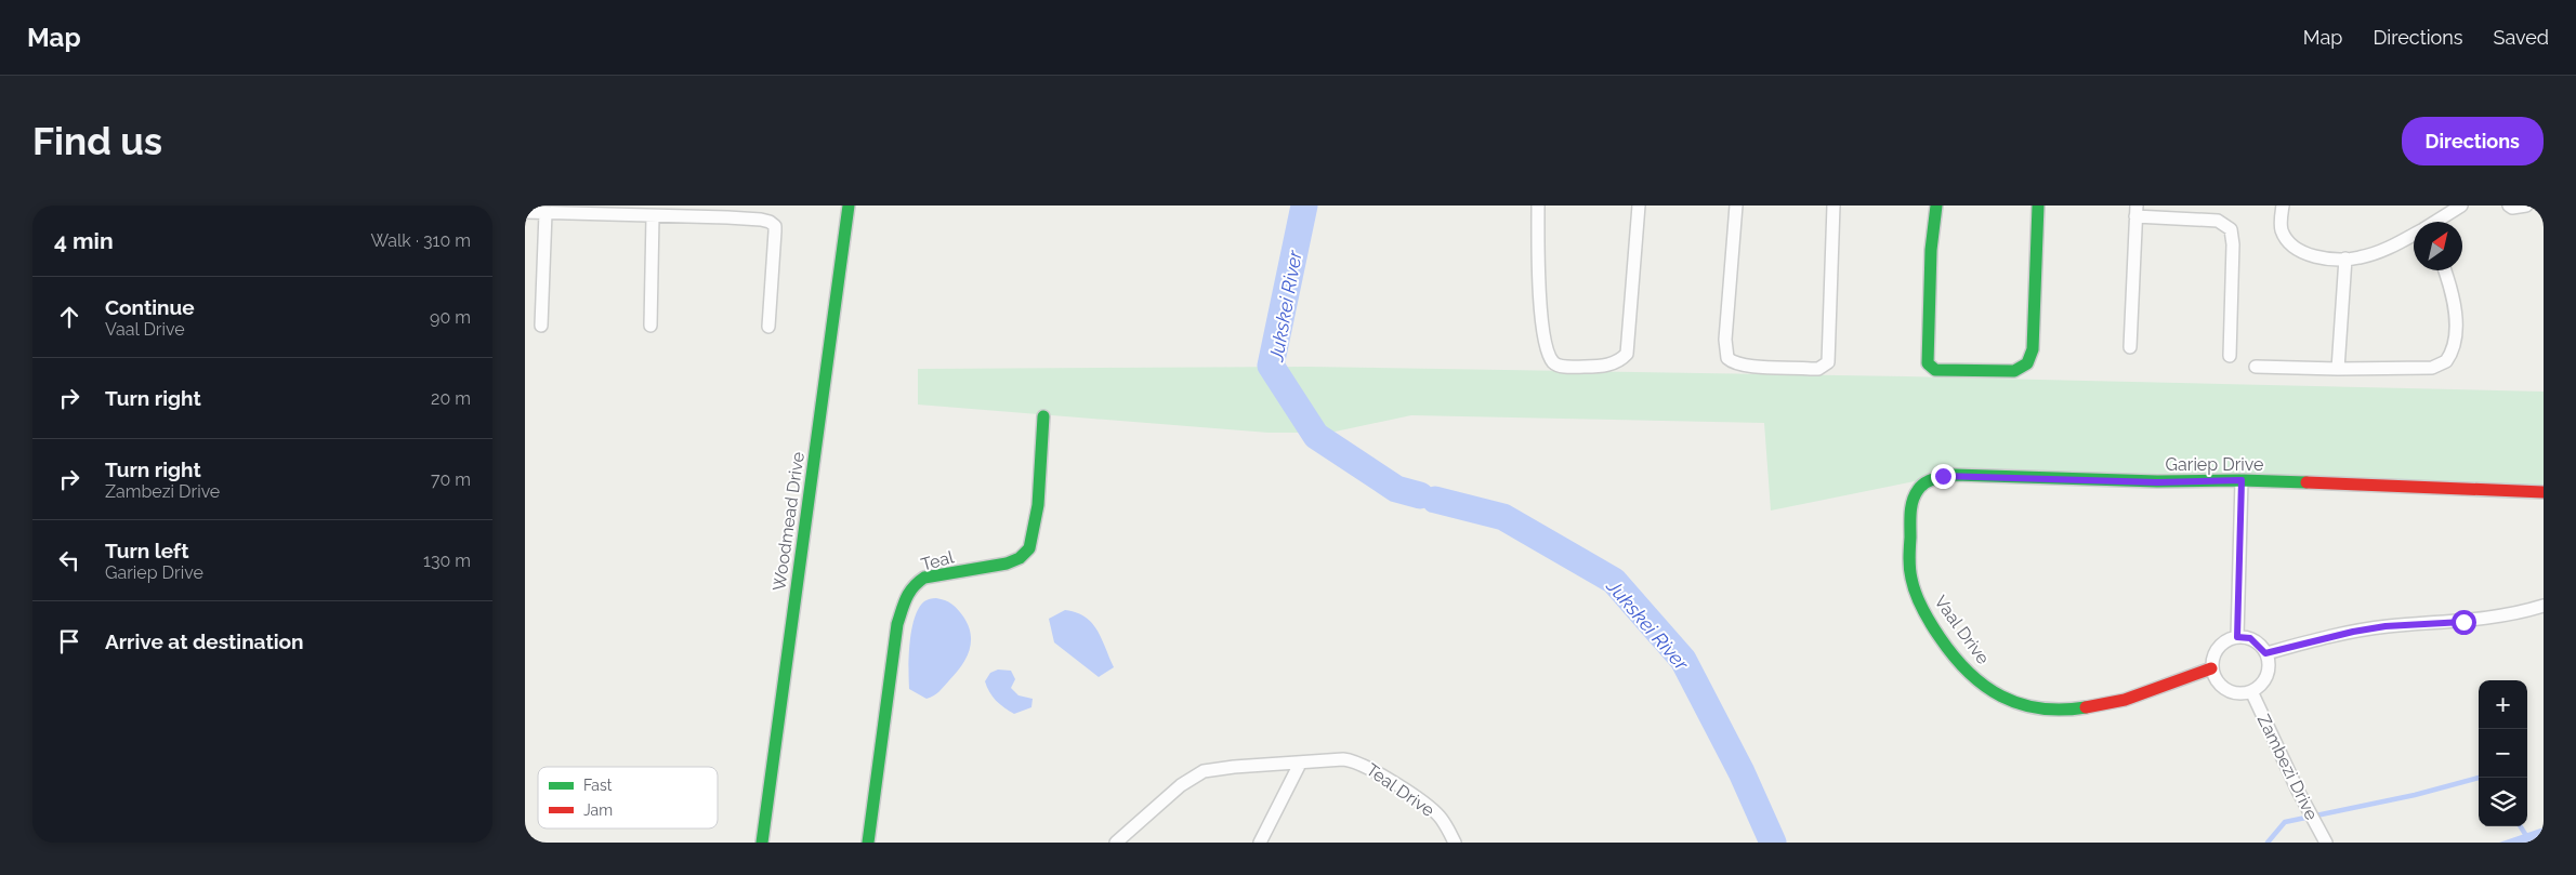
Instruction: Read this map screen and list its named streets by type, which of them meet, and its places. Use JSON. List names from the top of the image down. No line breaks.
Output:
{"streets":{"street":["Gariep Drive","Woodmead Drive","Teal","Vaal Drive","Zambezi Drive","Teal Drive"]},"crossings":[["Gariep Drive","Vaal Drive"],["Vaal Drive","Zambezi Drive"]],"water":["Jukskei River"],"legend":["Fast","Jam"],"north":"top right","page":{"header":"Map","nav":["Map","Directions","Saved"],"buttons":"Directions","title":"Find us","heading":["4 min","Walk · 310 m"],"list":[["Continue","Vaal Drive","90 m"],["Turn right","20 m"],["Turn right","Zambezi Drive","70 m"],["Turn left","Gariep Drive","130 m"],"Arrive at destination"],"map_buttons":["+","−"]}}
